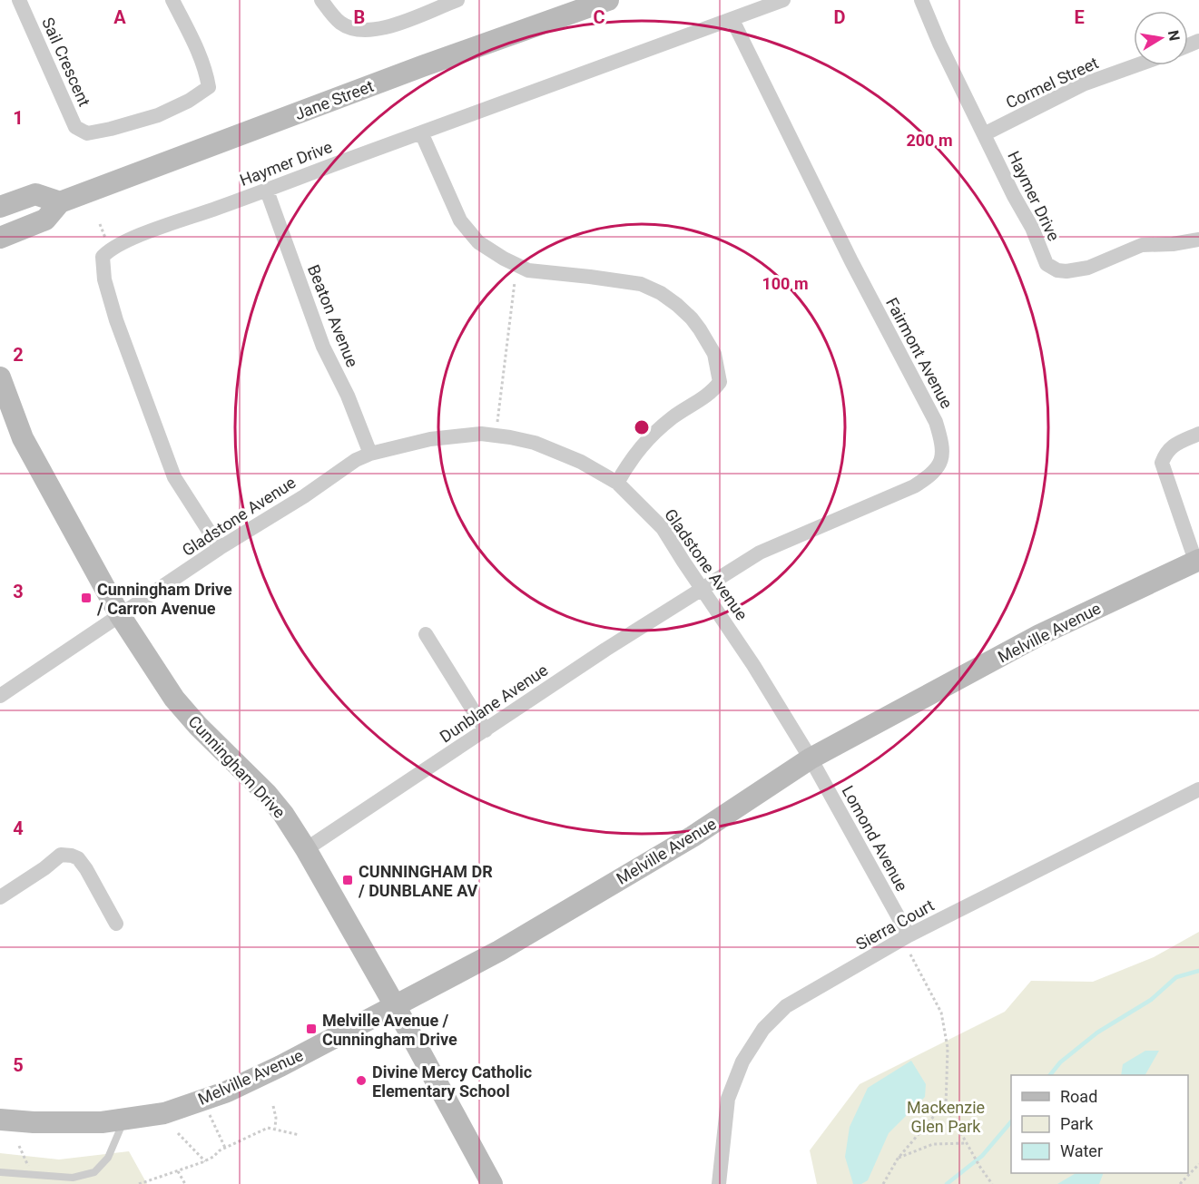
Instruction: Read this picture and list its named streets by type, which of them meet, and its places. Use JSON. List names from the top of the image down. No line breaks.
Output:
{"streets":{"street":["Sail Crescent","Cormel Street","Jane Street","Haymer Drive","Beaton Avenue","Fairmont Avenue","Gladstone Avenue","Melville Avenue","Dunblane Avenue","Cunningham Drive","Lomond Avenue","Sierra Court"]},"crossings":[["Cormel Street","Haymer Drive"],["Haymer Drive","Beaton Avenue"],["Haymer Drive","Fairmont Avenue"],["Haymer Drive","Gladstone Avenue"],["Beaton Avenue","Gladstone Avenue"],["Fairmont Avenue","Gladstone Avenue"],["Fairmont Avenue","Dunblane Avenue"],["Gladstone Avenue","Melville Avenue"],["Gladstone Avenue","Dunblane Avenue"],["Gladstone Avenue","Cunningham Drive"],["Gladstone Avenue","Lomond Avenue"],["Melville Avenue","Cunningham Drive"],["Melville Avenue","Lomond Avenue"],["Dunblane Avenue","Cunningham Drive"],["Lomond Avenue","Sierra Court"]],"parks":["Mackenzie Glen Park"],"places":{"transit":["Cunningham Drive / Carron Avenue","CUNNINGHAM DR / DUNBLANE AV","Melville Avenue / Cunningham Drive"],"other":["Divine Mercy Catholic Elementary School"]},"legend":["Road","Park","Water"],"north":"right","grid":{"columns":["A","B","C","D","E"],"rows":["1","2","3","4","5"]},"rings":["200 m","100 m"]}
